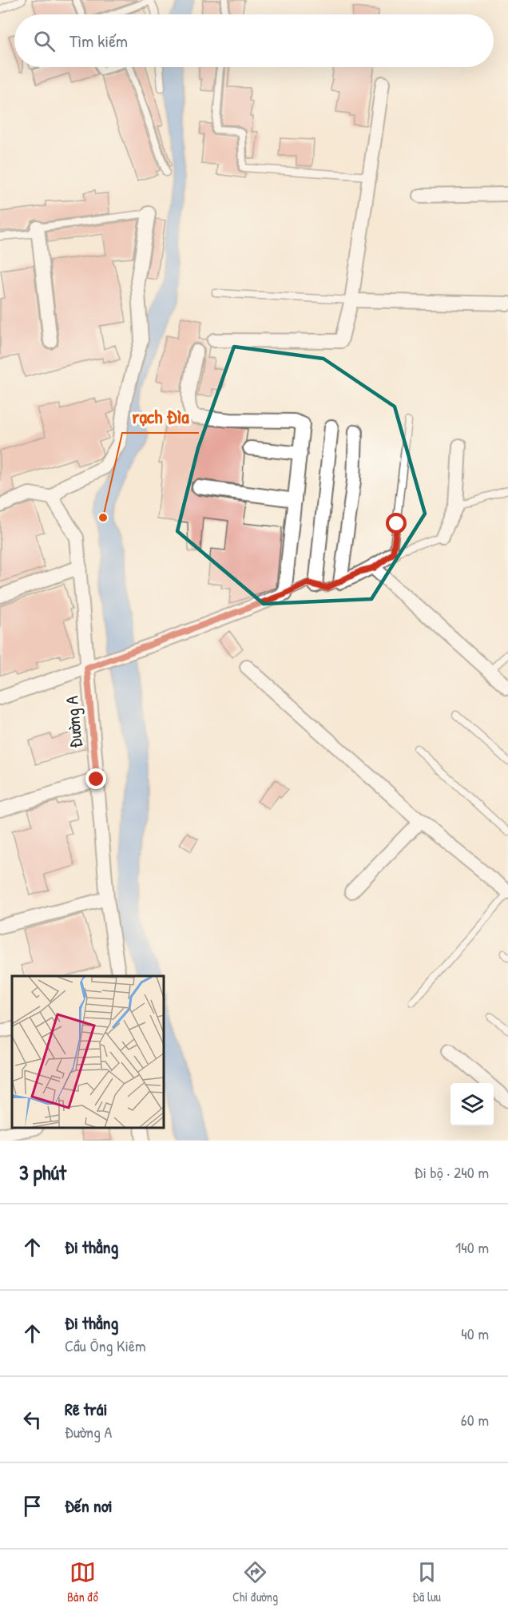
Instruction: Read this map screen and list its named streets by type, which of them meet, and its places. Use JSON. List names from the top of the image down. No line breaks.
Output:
{"streets":{"street":["Đường A"]},"places":["rạch Đìa"],"page":{"search":"Tìm kiếm","heading":["3 phút","Đi bộ · 240 m"],"list":[["Đi thẳng","140 m"],["Đi thẳng","Cầu Ông Kiêm","40 m"],["Rẽ trái","Đường A","60 m"],"Đến nơi"],"nav":["Bản đồ","Chỉ đường","Đã lưu"]}}
